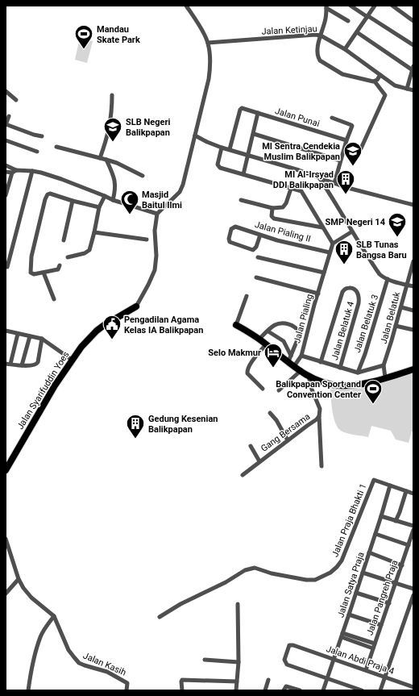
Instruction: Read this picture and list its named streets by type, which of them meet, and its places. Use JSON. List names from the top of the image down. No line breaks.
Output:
{"streets":{"highway":["Jalan Syarifuddin Yoes"],"street":["Jalan Ketinjau","Jalan Punai","Jalan Pialing II","Jalan Belatuk","Jalan Pialing","Jalan Belatuk 3","Jalan Belatuk 4","Gang Bersama","Jalan Praja Bhakti 1","Jalan Satya Praja","Jalan Pangreh Praja","Jalan Abdi Praja 4","Jalan Kasih"]},"crossings":[["Jalan Pialing II","Jalan Pialing"],["Jalan Pialing","Jalan Belatuk 3"],["Jalan Pialing","Jalan Belatuk 4"],["Jalan Praja Bhakti 1","Jalan Satya Praja"],["Jalan Satya Praja","Jalan Abdi Praja 4"],["Jalan Pangreh Praja","Jalan Abdi Praja 4"]],"places":{"sports":["Mandau Skate Park","Balikpapan Sport and Convention Center"],"school or university":["SLB Negeri Balikpapan","MI Sentra Cendekia Muslim Balikpapan","SMP Negeri 14"],"building":["MI Al-Irsyad DDI Balikpapan","SLB Tunas Bangsa Baru","Gedung Kesenian Balikpapan"],"mosque":["Masjid Baitul Ilmi"],"public building":["Pengadilan Agama Kelas IA Balikpapan"],"hotel":["Selo Makmur"]}}
